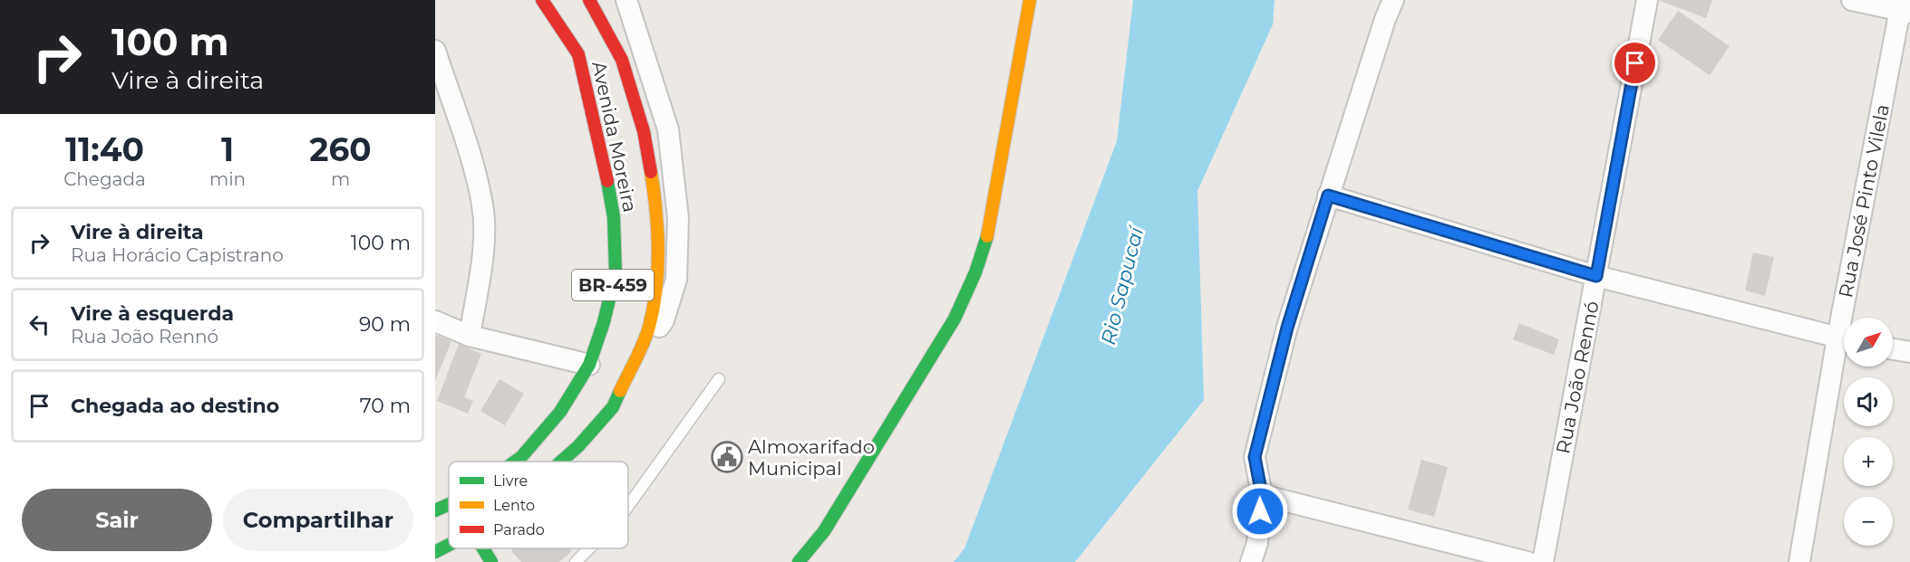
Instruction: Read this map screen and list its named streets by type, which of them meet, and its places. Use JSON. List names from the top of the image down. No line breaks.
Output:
{"streets":{"main road":["Avenida Moreira","BR-459"],"street":["Rua José Pinto Vilela","Rua João Rennó"]},"water":["Rio Sapucaí"],"places":{"public building":["Almoxarifado Municipal"]},"legend":["Livre","Lento","Parado"],"north":"top right","page":{"turn":["100 m","Vire à direita"],"eta":["11:40","Chegada","1","min","260","m"],"list":[{"name":"Vire à direita","note":"Rua Horácio Capistrano","value":"100 m"},{"name":"Vire à esquerda","note":"Rua João Rennó","value":"90 m"},{"name":"Chegada ao destino","value":"70 m"}],"map_buttons":["+","−"],"buttons":["Sair","Compartilhar"]}}
